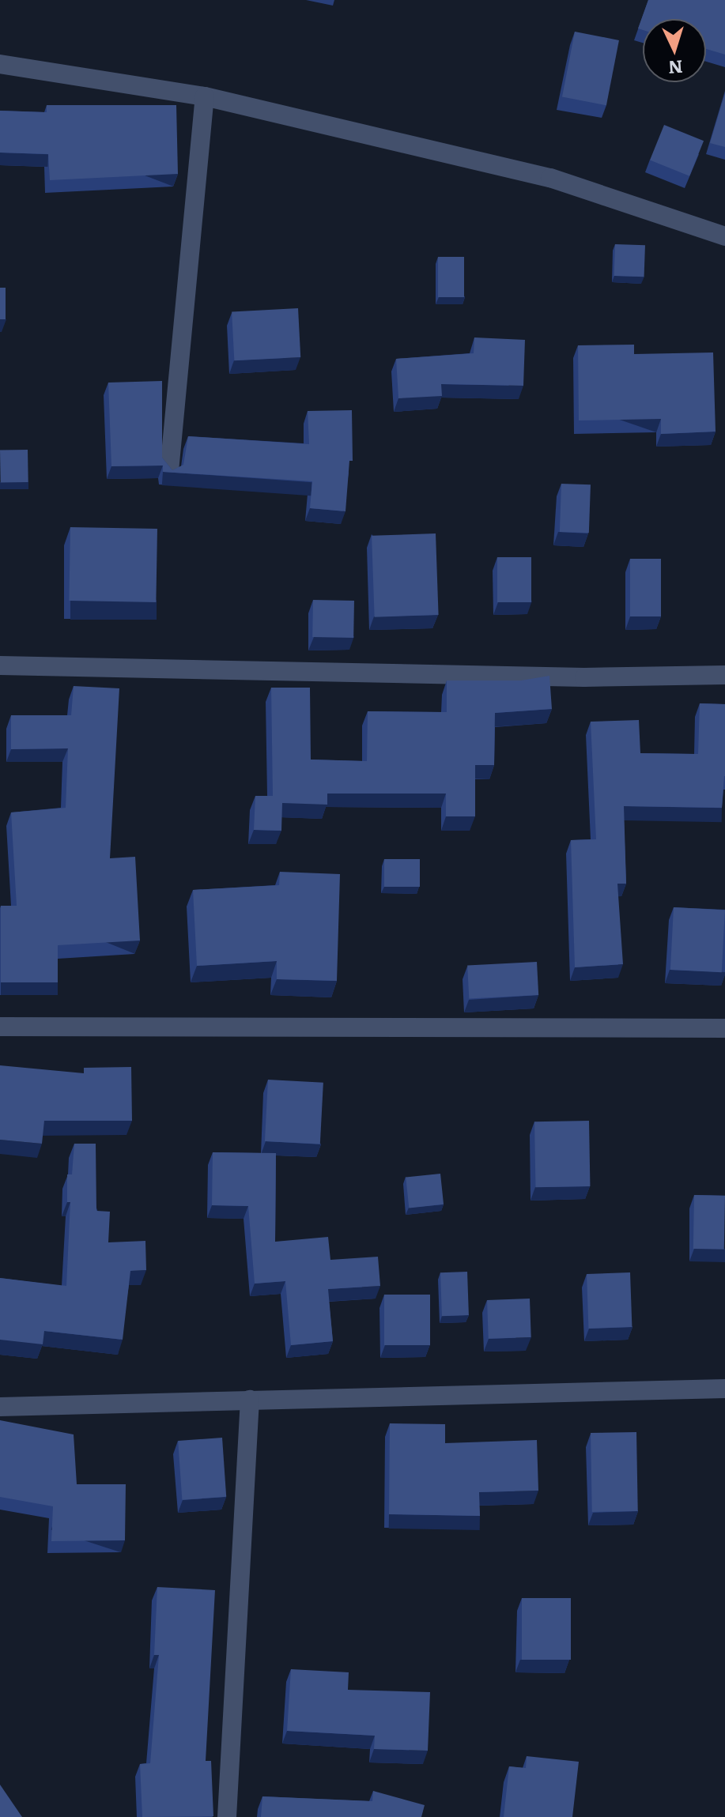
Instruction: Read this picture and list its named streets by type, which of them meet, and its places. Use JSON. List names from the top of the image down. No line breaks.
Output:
{"north":"bottom"}
